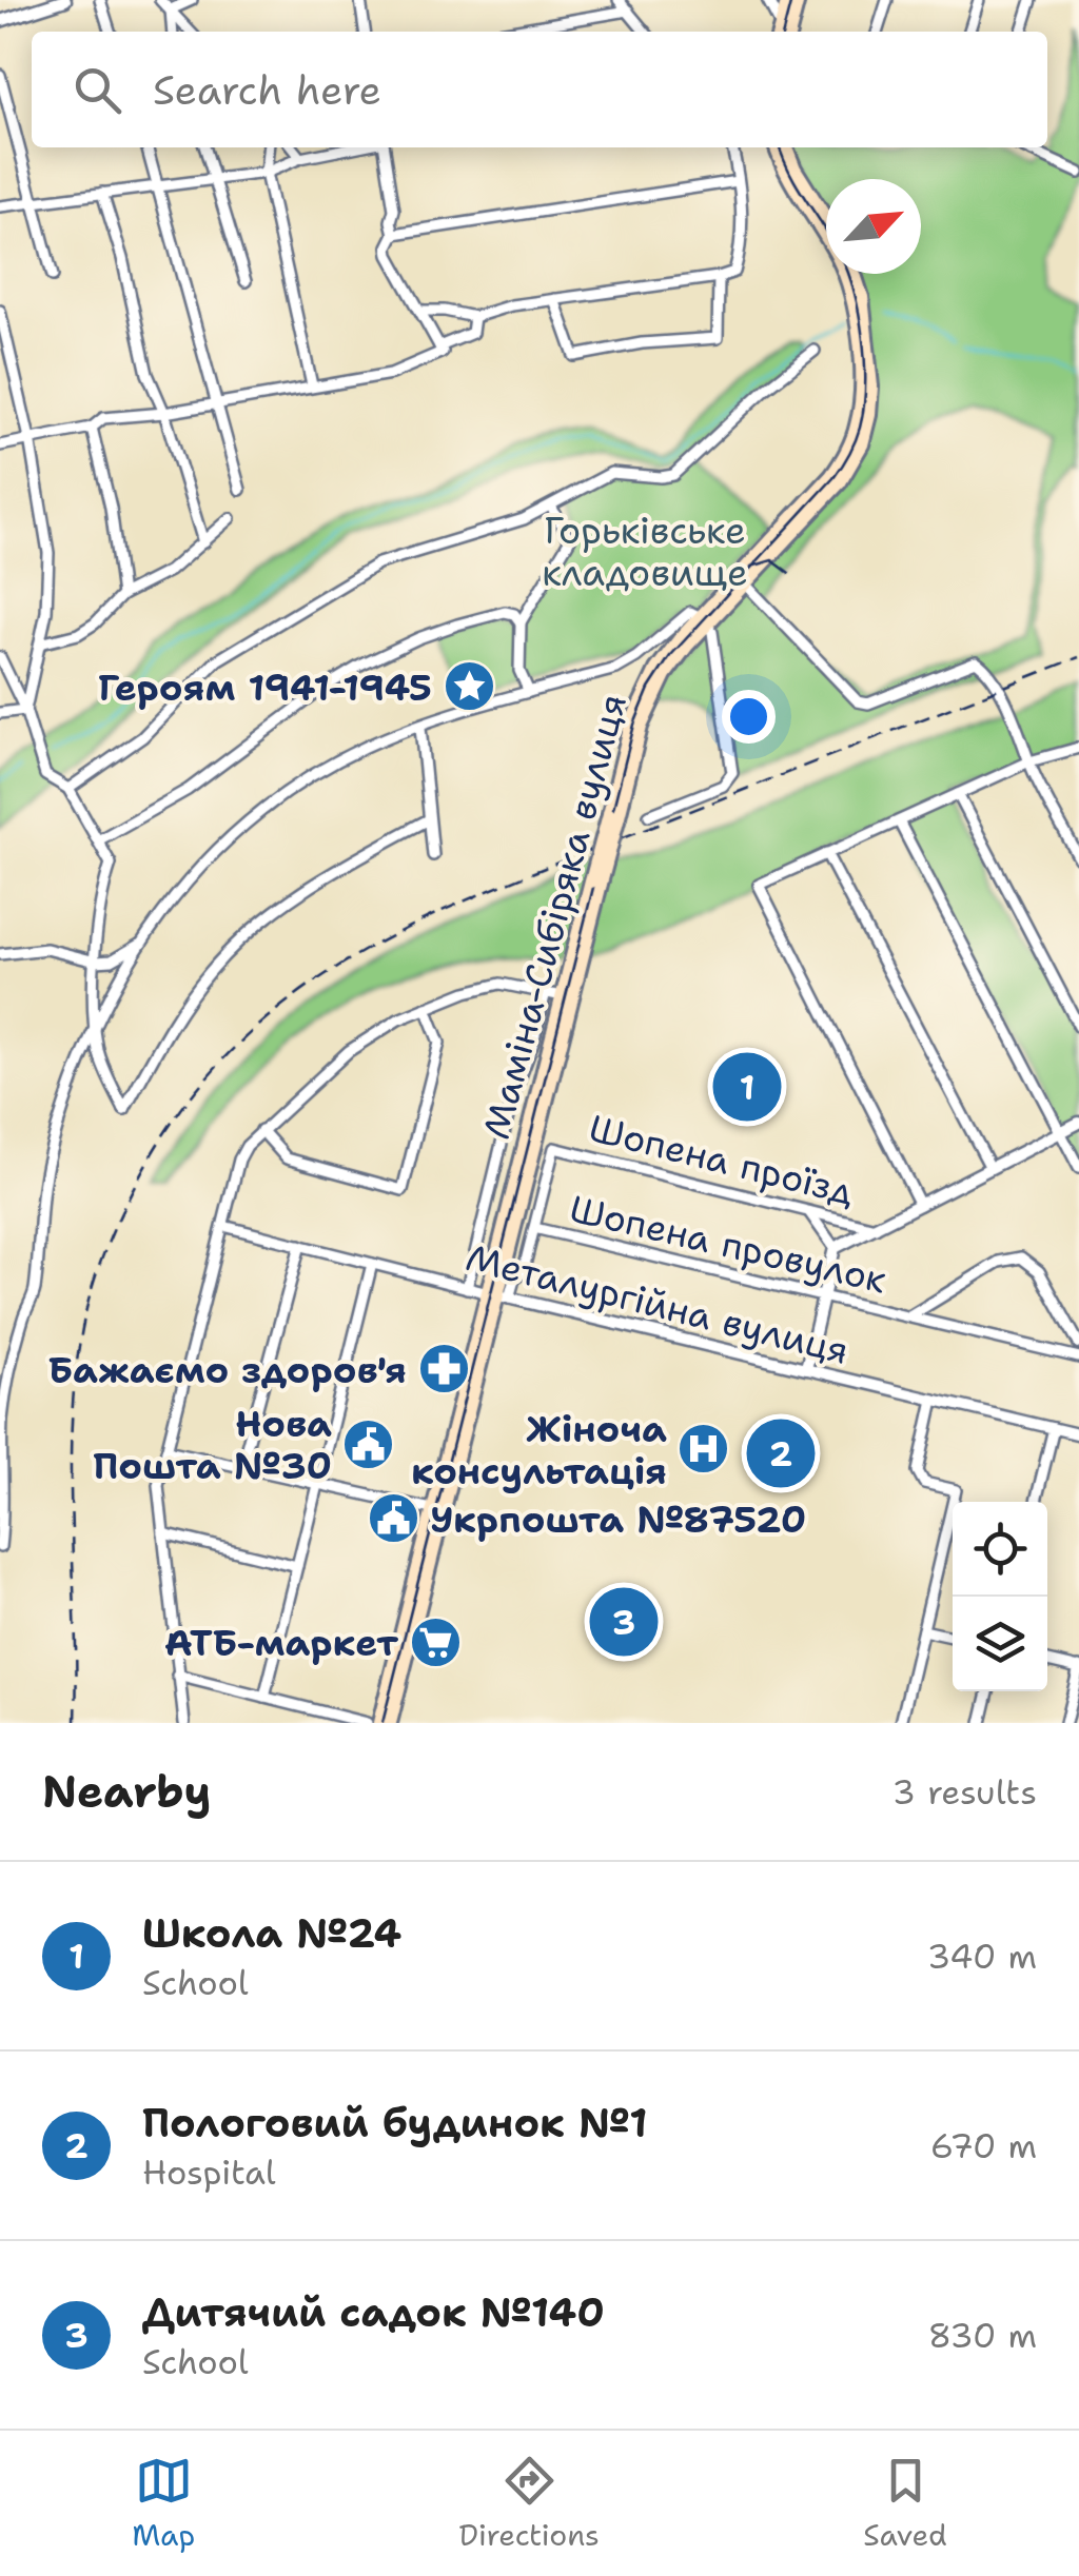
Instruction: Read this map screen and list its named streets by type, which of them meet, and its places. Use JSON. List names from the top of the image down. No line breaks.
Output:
{"streets":{"main road":["Маміна-Сибіряка вулиця"],"street":["Шопена проїзд","Шопена провулок","Металургійна вулиця"]},"crossings":[["Маміна-Сибіряка вулиця","Металургійна вулиця"],["Шопена проїзд","Шопена провулок"]],"parks":["Горьківське кладовище"],"places":{"place":["Героям 1941-1945"],"pharmacy":["Бажаємо здоров'я"],"public building":["Нова Пошта №30","Укрпошта №87520"],"hospital":["Жіноча консультація"],"supermarket":["АТБ-маркет"]},"north":"top right","page":{"search":"Search here","pins":["1","2","3"],"heading":["Nearby","3 results"],"list":[{"mark":"1","name":"Школа №24","note":"School","value":"340 m"},{"mark":"2","name":"Пологовий будинок №1","note":"Hospital","value":"670 m"},{"mark":"3","name":"Дитячий садок №140","note":"School","value":"830 m"}],"nav":["Map","Directions","Saved"]}}
